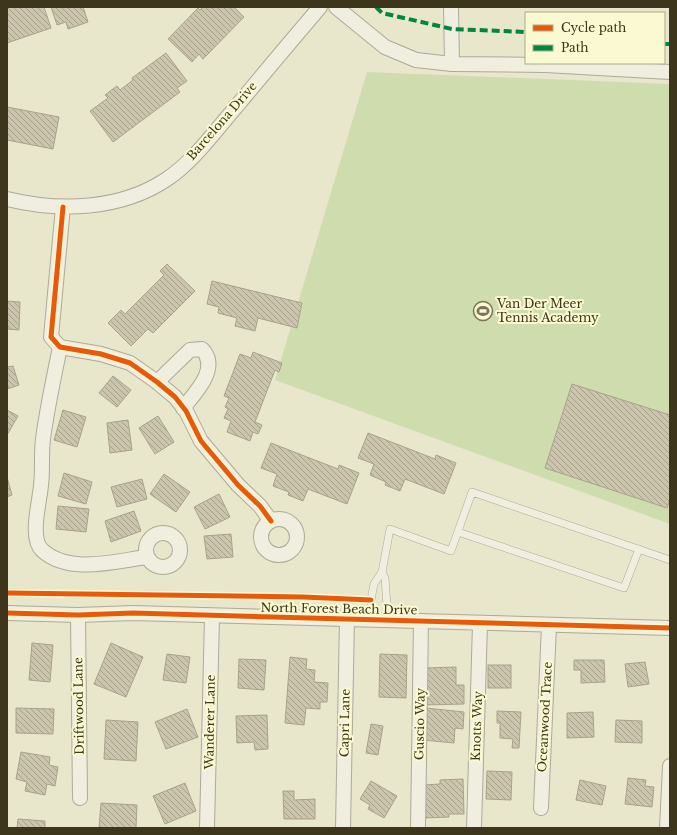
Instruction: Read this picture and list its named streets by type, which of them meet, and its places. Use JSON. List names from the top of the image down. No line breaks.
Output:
{"streets":{"street":["Barcelona Drive","North Forest Beach Drive","Driftwood Lane","Oceanwood Trace","Wanderer Lane","Capri Lane","Guscio Way","Knotts Way"]},"crossings":[["North Forest Beach Drive","Driftwood Lane"],["North Forest Beach Drive","Oceanwood Trace"],["North Forest Beach Drive","Wanderer Lane"],["North Forest Beach Drive","Capri Lane"],["North Forest Beach Drive","Guscio Way"],["North Forest Beach Drive","Knotts Way"]],"places":{"sports":["Van Der Meer Tennis Academy"]},"legend":["Cycle path","Path"]}
